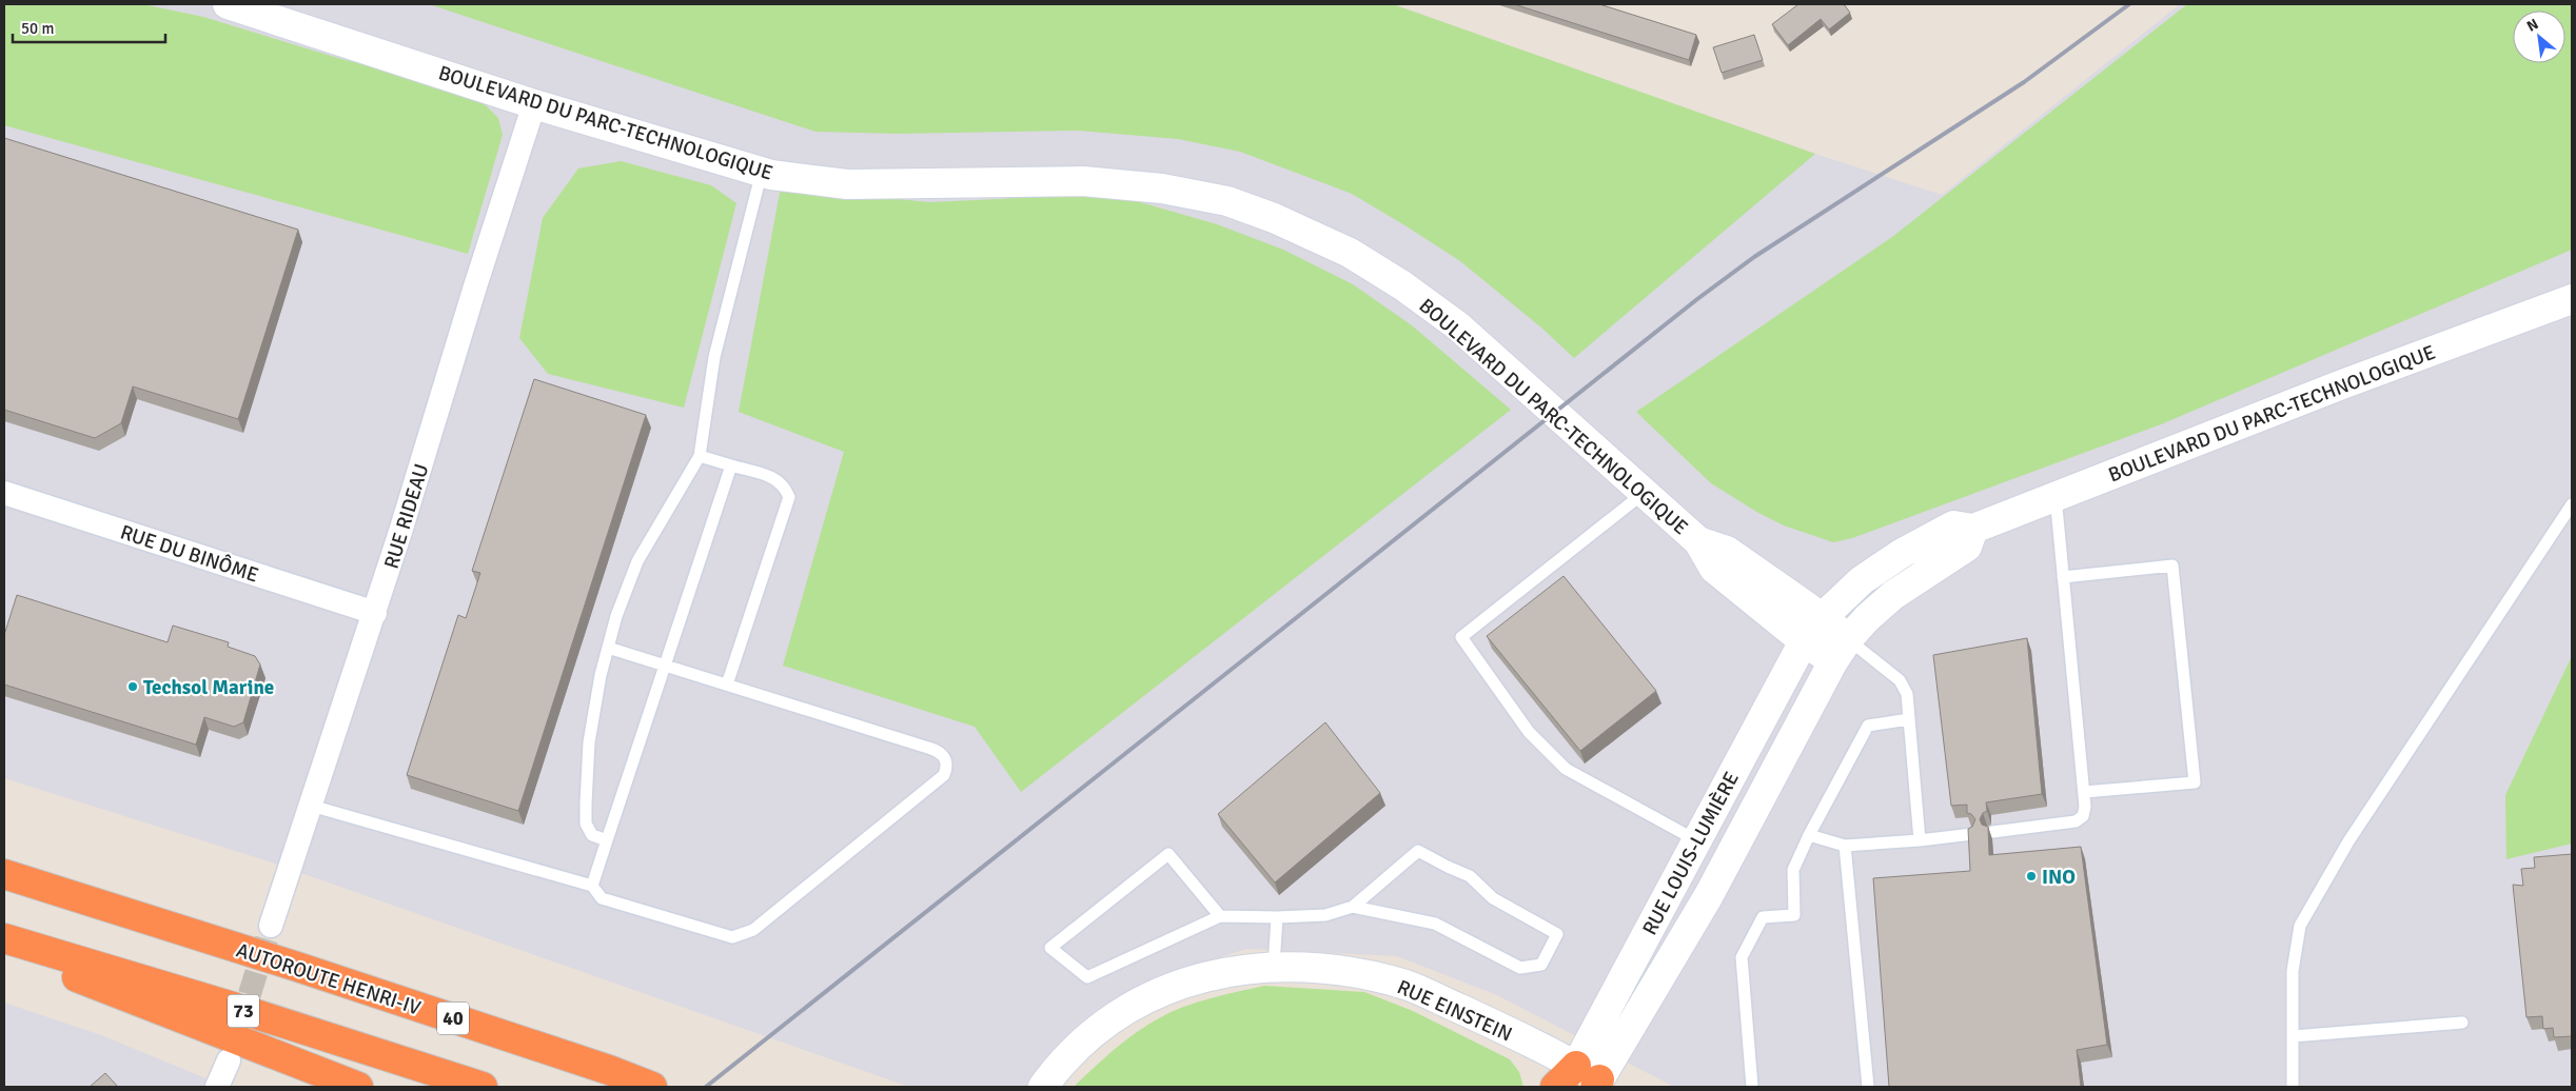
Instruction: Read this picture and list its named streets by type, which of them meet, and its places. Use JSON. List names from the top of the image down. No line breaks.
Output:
{"streets":{"highway":["AUTOROUTE HENRI-IV","73","40"],"street":["BOULEVARD DU PARC-TECHNOLOGIQUE","RUE RIDEAU","RUE DU BINÔME","RUE LOUIS-LUMIÈRE","RUE EINSTEIN"]},"crossings":[["BOULEVARD DU PARC-TECHNOLOGIQUE","RUE RIDEAU"],["BOULEVARD DU PARC-TECHNOLOGIQUE","RUE LOUIS-LUMIÈRE"],["RUE RIDEAU","RUE DU BINÔME"],["RUE LOUIS-LUMIÈRE","RUE EINSTEIN"]],"places":["Techsol Marine","INO"],"scale_bar":"50 m","north":"top left"}
